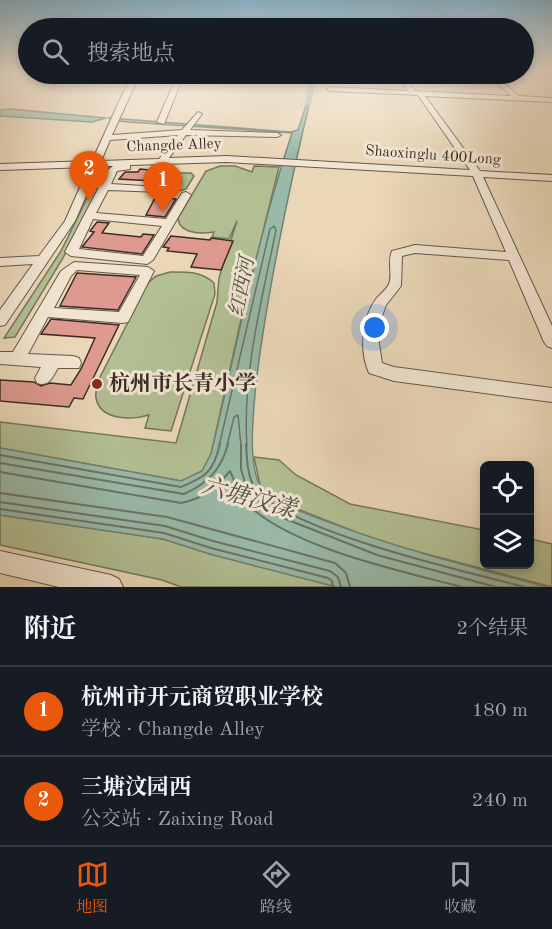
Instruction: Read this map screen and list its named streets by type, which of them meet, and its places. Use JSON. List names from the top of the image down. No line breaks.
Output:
{"streets":{"street":["Changde Alley","Shaoxinglu 400Long"]},"crossings":[["Changde Alley","Shaoxinglu 400Long"]],"water":["红西河","六塘汶漾"],"places":["杭州市长青小学"],"page":{"search":"搜索地点","pins":["2","1"],"heading":["附近","2个结果"],"list":[{"mark":"1","name":"杭州市开元商贸职业学校","note":"学校 · Changde Alley","value":"180 m"},{"mark":"2","name":"三塘汶园西","note":"公交站 · Zaixing Road","value":"240 m"}],"nav":["地图","路线","收藏"]}}
